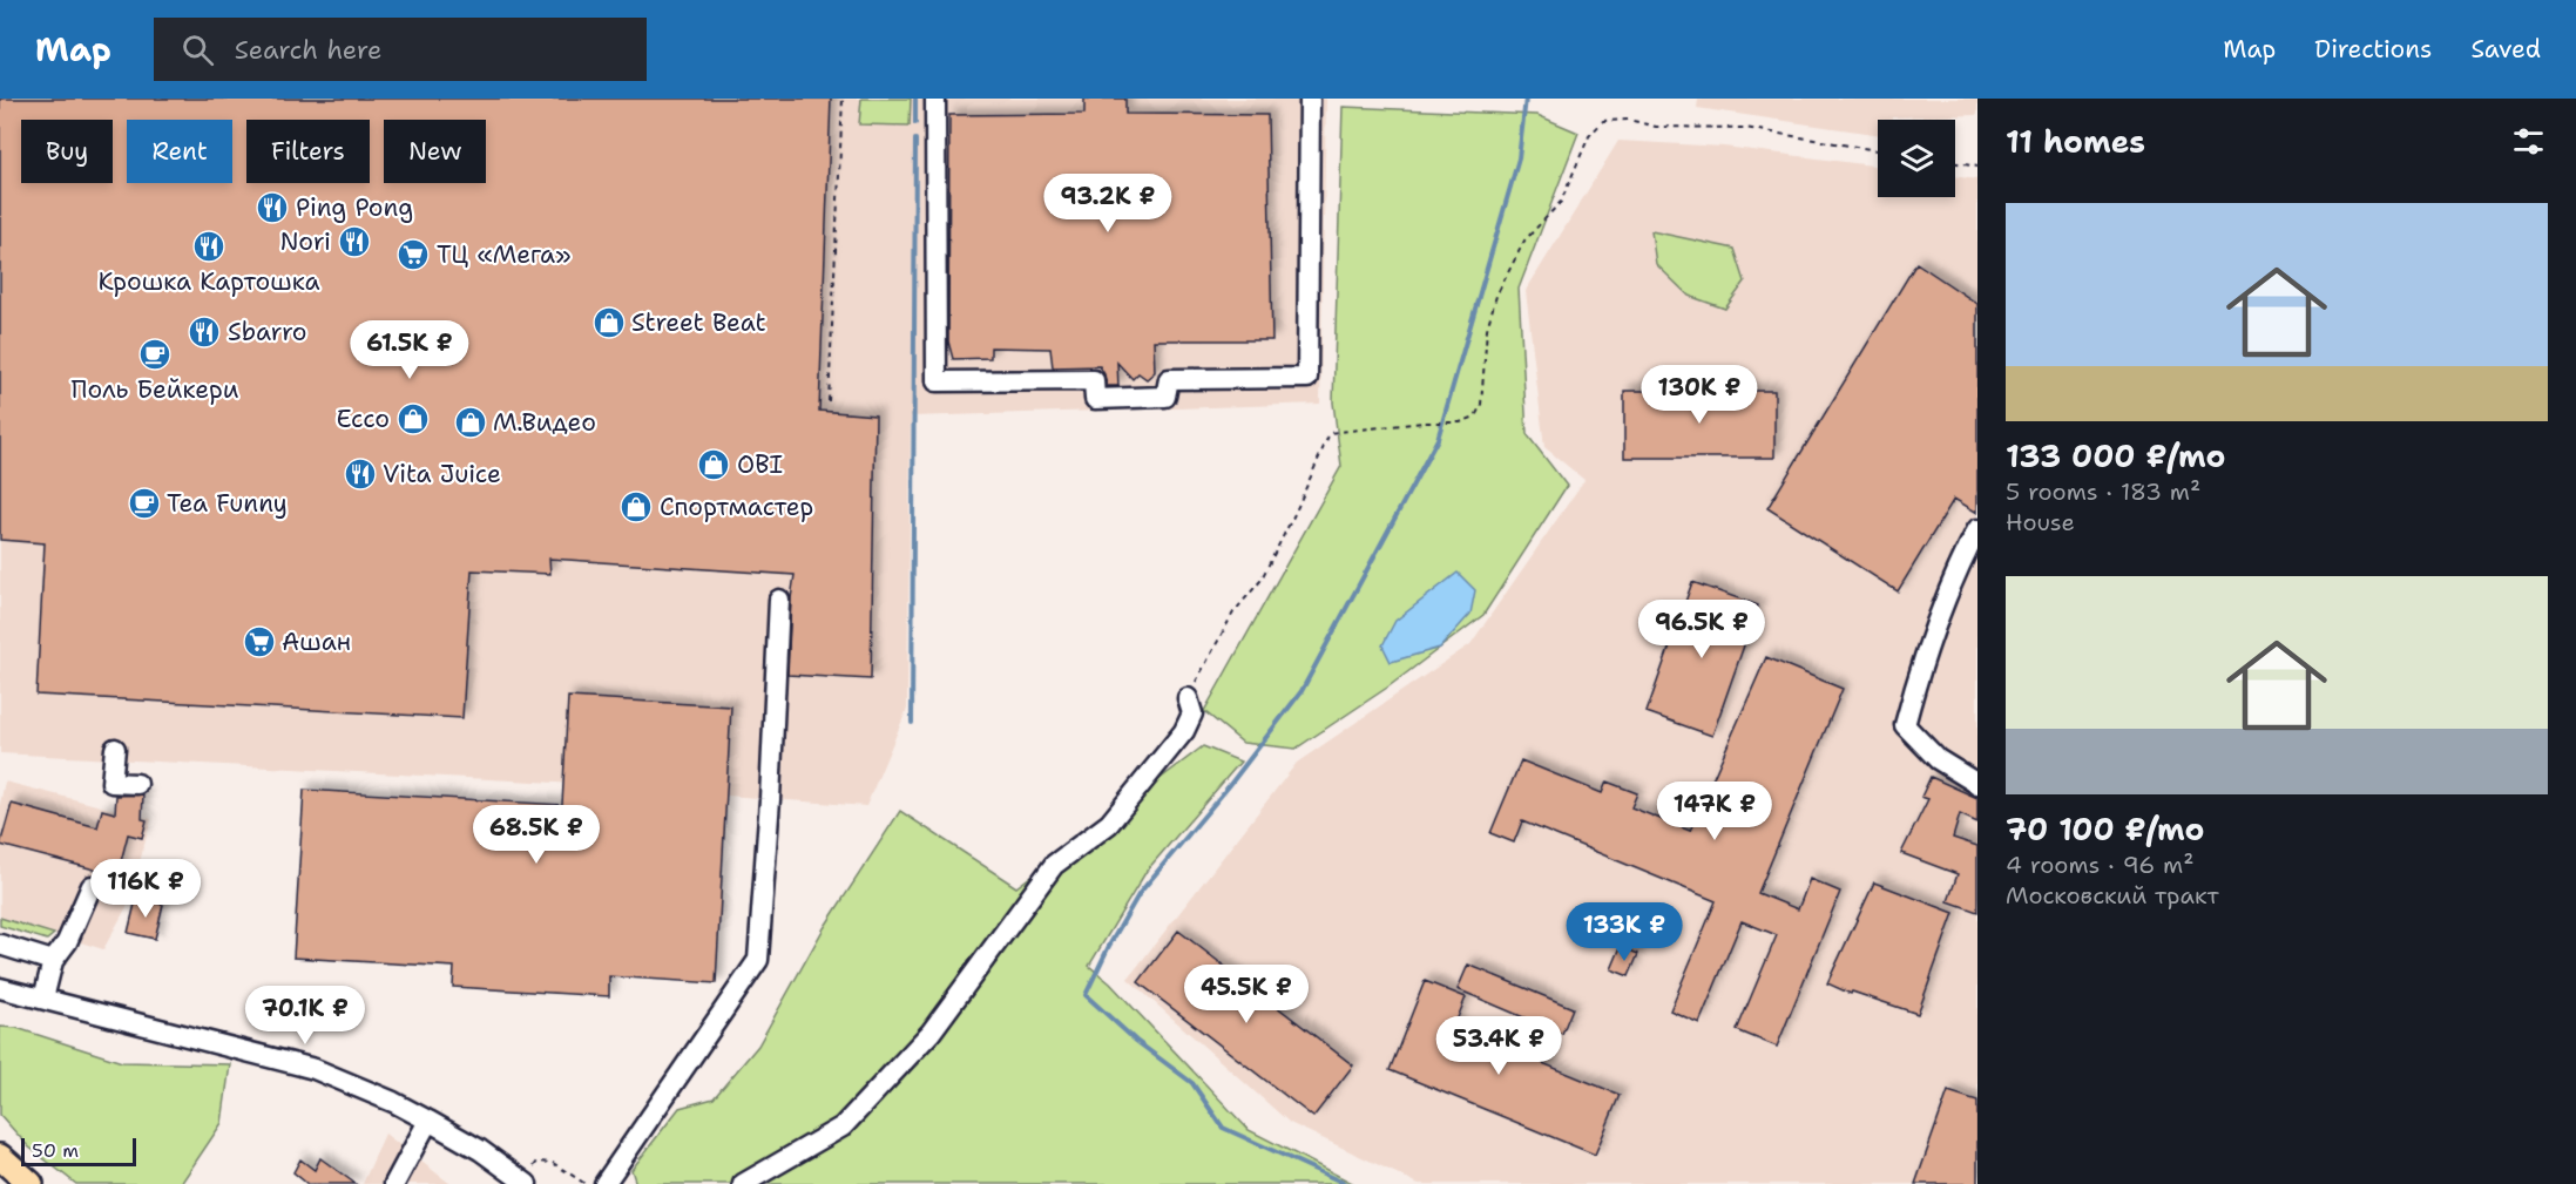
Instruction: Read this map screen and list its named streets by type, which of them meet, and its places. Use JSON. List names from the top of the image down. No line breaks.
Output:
{"places":{"restaurant":["Ping Pong","Nori","Крошка Картошка","Sbarro","Vita Juice"],"supermarket":["ТЦ «Мега»","Ашан"],"shop":["Street Beat","Ecco","М.Видео","OBI","Спортмастер"],"cafe":["Поль Бейкери","Tea Funny"]},"scale_bar":"50 m","page":{"header":"Map","search":"Search here","nav":["Map","Directions","Saved"],"heading":"11 homes","chip":["Buy","Rent","Filters","New"],"price":["93.2K ₽","61.5K ₽","130K ₽","96.5K ₽","147K ₽","68.5K ₽","116K ₽","133K ₽","45.5K ₽","70.1K ₽","53.4K ₽"],"list":[{"name":"133 000 ₽/mo","note":"5 rooms · 183 m² · House"},{"name":"70 100 ₽/mo","note":"4 rooms · 96 m² · Московский тракт"}],"scale":"50 m"}}
